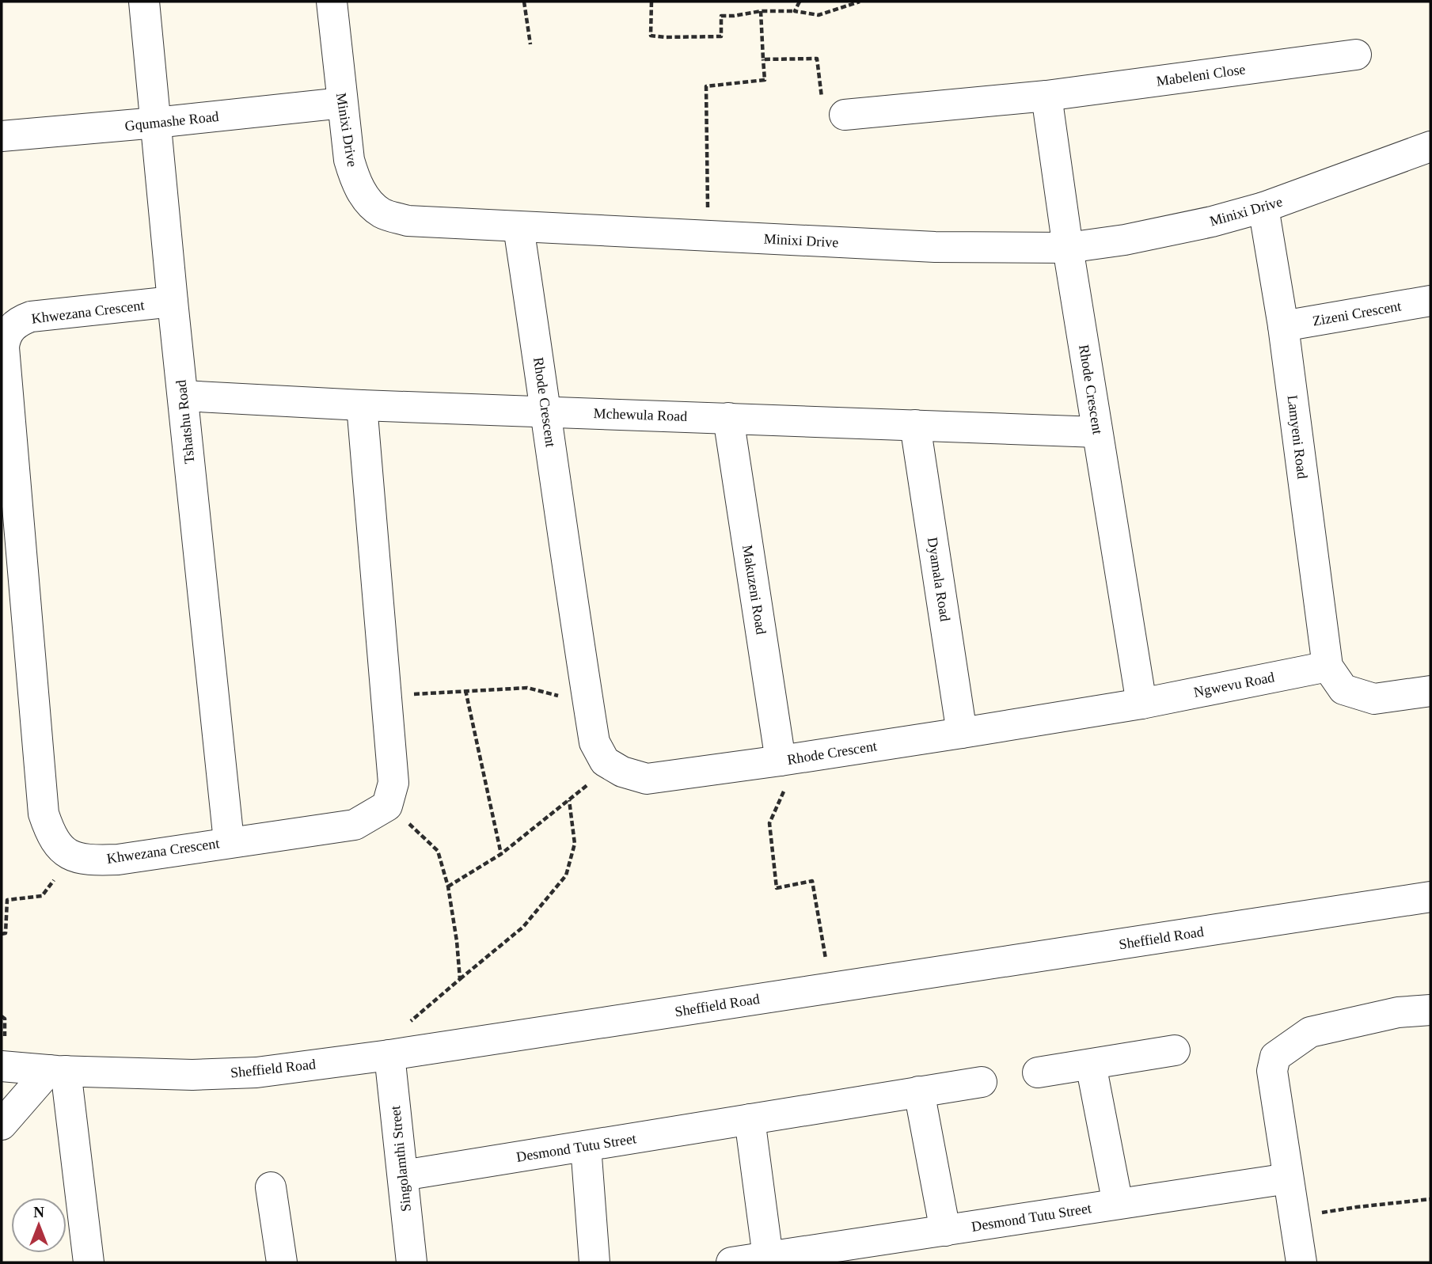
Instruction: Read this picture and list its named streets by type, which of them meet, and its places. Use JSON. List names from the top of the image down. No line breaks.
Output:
{"streets":{"street":["Mabeleni Close","Gqumashe Road","Minixi Drive","Khwezana Crescent","Zizeni Crescent","Rhode Crescent","Mchewula Road","Tshatshu Road","Lamyeni Road","Dyamala Road","Makuzeni Road","Ngwevu Road","Sheffield Road","Desmond Tutu Street","Singolamthi Street"]},"crossings":[["Gqumashe Road","Minixi Drive"],["Gqumashe Road","Tshatshu Road"],["Minixi Drive","Rhode Crescent"],["Minixi Drive","Lamyeni Road"],["Khwezana Crescent","Tshatshu Road"],["Zizeni Crescent","Lamyeni Road"],["Rhode Crescent","Mchewula Road"],["Rhode Crescent","Dyamala Road"],["Rhode Crescent","Makuzeni Road"],["Rhode Crescent","Ngwevu Road"],["Mchewula Road","Tshatshu Road"],["Mchewula Road","Dyamala Road"],["Mchewula Road","Makuzeni Road"],["Lamyeni Road","Ngwevu Road"],["Sheffield Road","Singolamthi Street"],["Desmond Tutu Street","Singolamthi Street"]],"north":"top"}
